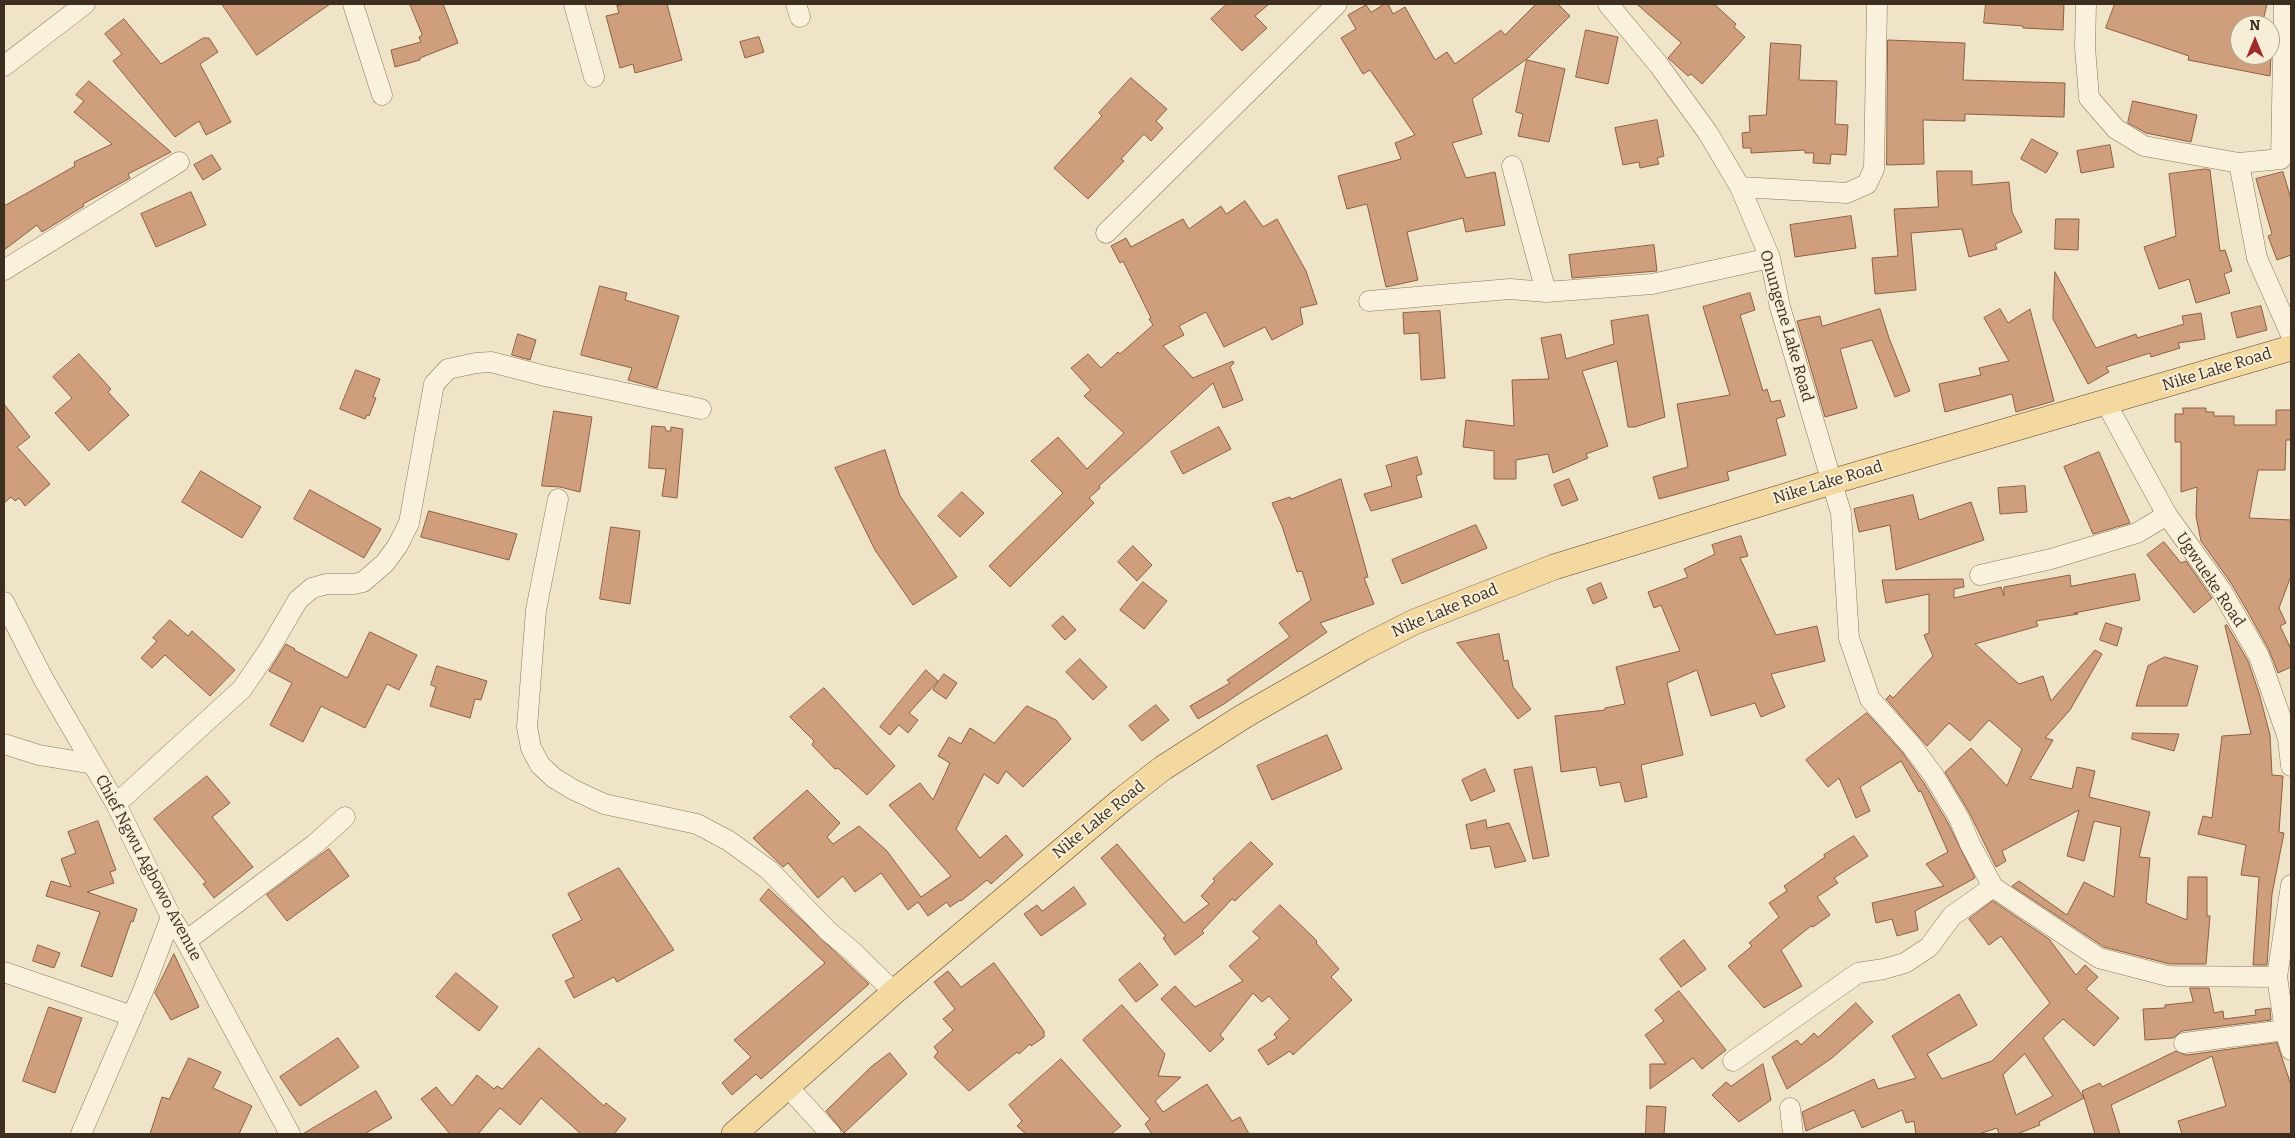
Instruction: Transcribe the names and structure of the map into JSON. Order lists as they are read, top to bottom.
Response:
{
  "streets": {
    "main road": ["Nike Lake Road"],
    "street": ["Onungene Lake Road", "Ugwueke Road", "Chief Ngwu Agbowo Avenue"]
  },
  "crossings": [
    ["Onungene Lake Road", "Nike Lake Road"],
    ["Nike Lake Road", "Ugwueke Road"]
  ],
  "north": "top"
}
